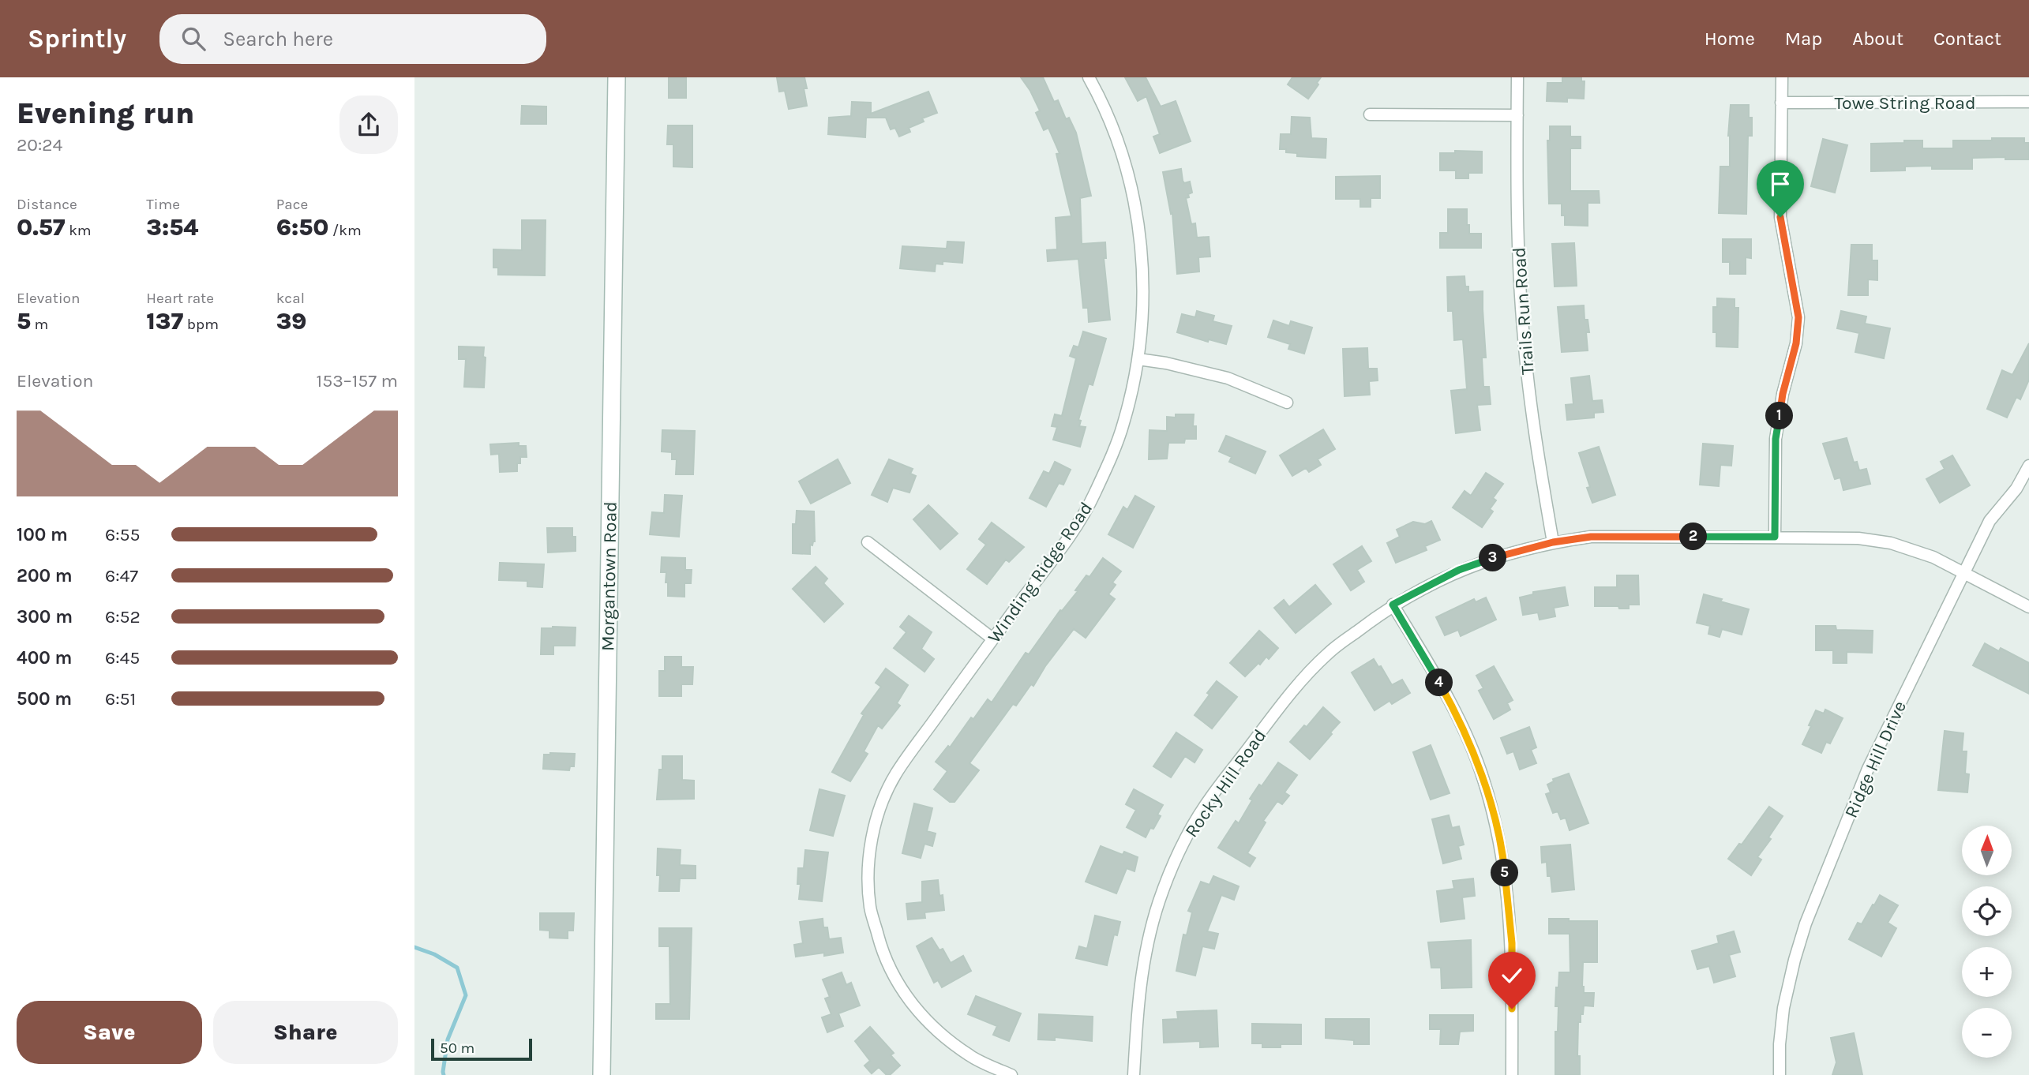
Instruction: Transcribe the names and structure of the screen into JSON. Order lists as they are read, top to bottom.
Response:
{
  "streets": {
    "main road": ["Morgantown Road"],
    "street": [
      "Towe String Road",
      "Trails Run Road",
      "Winding Ridge Road",
      "Ridge Hill Drive",
      "Rocky Hill Road"
    ]
  },
  "crossings": [
    ["Trails Run Road", "Rocky Hill Road"],
    ["Ridge Hill Drive", "Rocky Hill Road"]
  ],
  "scale_bar": "50 m",
  "north": "top",
  "page": {
    "header": "Sprintly",
    "search": "Search here",
    "nav": [
      "Home",
      "Map",
      "About",
      "Contact"
    ],
    "heading": ["Evening run", "20:24"],
    "stats": [
      ["Distance", "0.57 km"],
      ["Time", "3:54"],
      ["Pace", "6:50 /km"],
      ["Elevation", "5 m"],
      ["Heart rate", "137 bpm"],
      ["kcal", "39"]
    ],
    "chart": ["Elevation", "153–157 m"],
    "pins": [
      "1",
      "2",
      "3",
      "4",
      "5"
    ],
    "list": [
      {
        "name": "100 m",
        "note": "6:55"
      },
      {
        "name": "200 m",
        "note": "6:47"
      },
      {
        "name": "300 m",
        "note": "6:52"
      },
      {
        "name": "400 m",
        "note": "6:45"
      },
      {
        "name": "500 m",
        "note": "6:51"
      }
    ],
    "map_buttons": ["+", "−"],
    "buttons": ["Save", "Share"],
    "scale": "50 m"
  }
}
